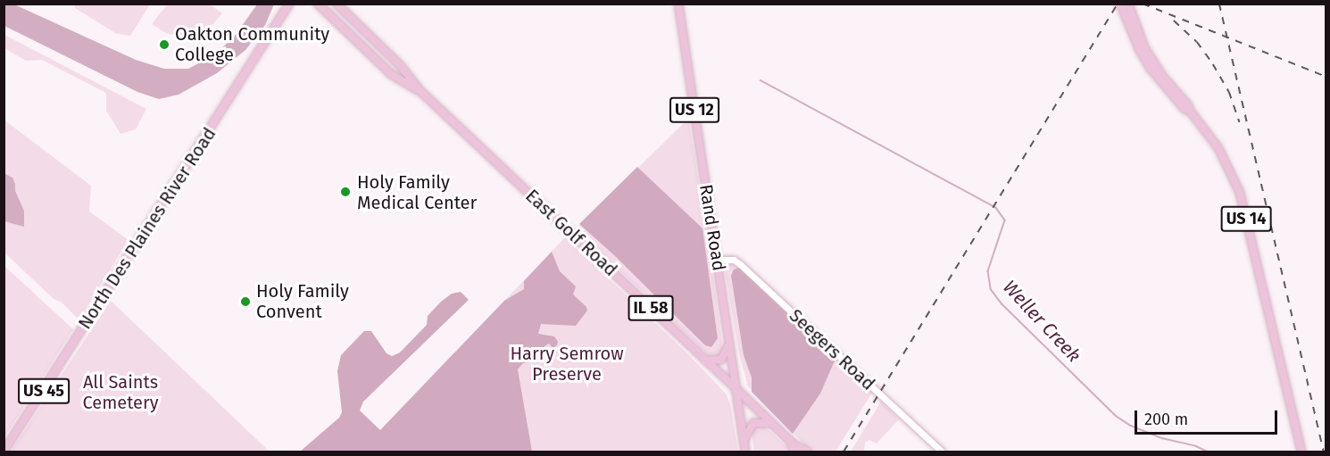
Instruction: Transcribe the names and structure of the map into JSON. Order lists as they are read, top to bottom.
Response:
{
  "streets": {
    "main road": [
      "US 12",
      "US 14",
      "Rand Road",
      "North Des Plaines River Road",
      "East Golf Road",
      "IL 58",
      "US 45"
    ],
    "street": ["Seegers Road"]
  },
  "crossings": [
    ["Rand Road", "East Golf Road"],
    ["Rand Road", "Seegers Road"]
  ],
  "water": ["Weller Creek"],
  "parks": ["Harry Semrow Preserve", "All Saints Cemetery"],
  "places": ["Oakton Community College", "Holy Family Medical Center", "Holy Family Convent"],
  "scale_bar": "200 m"
}
